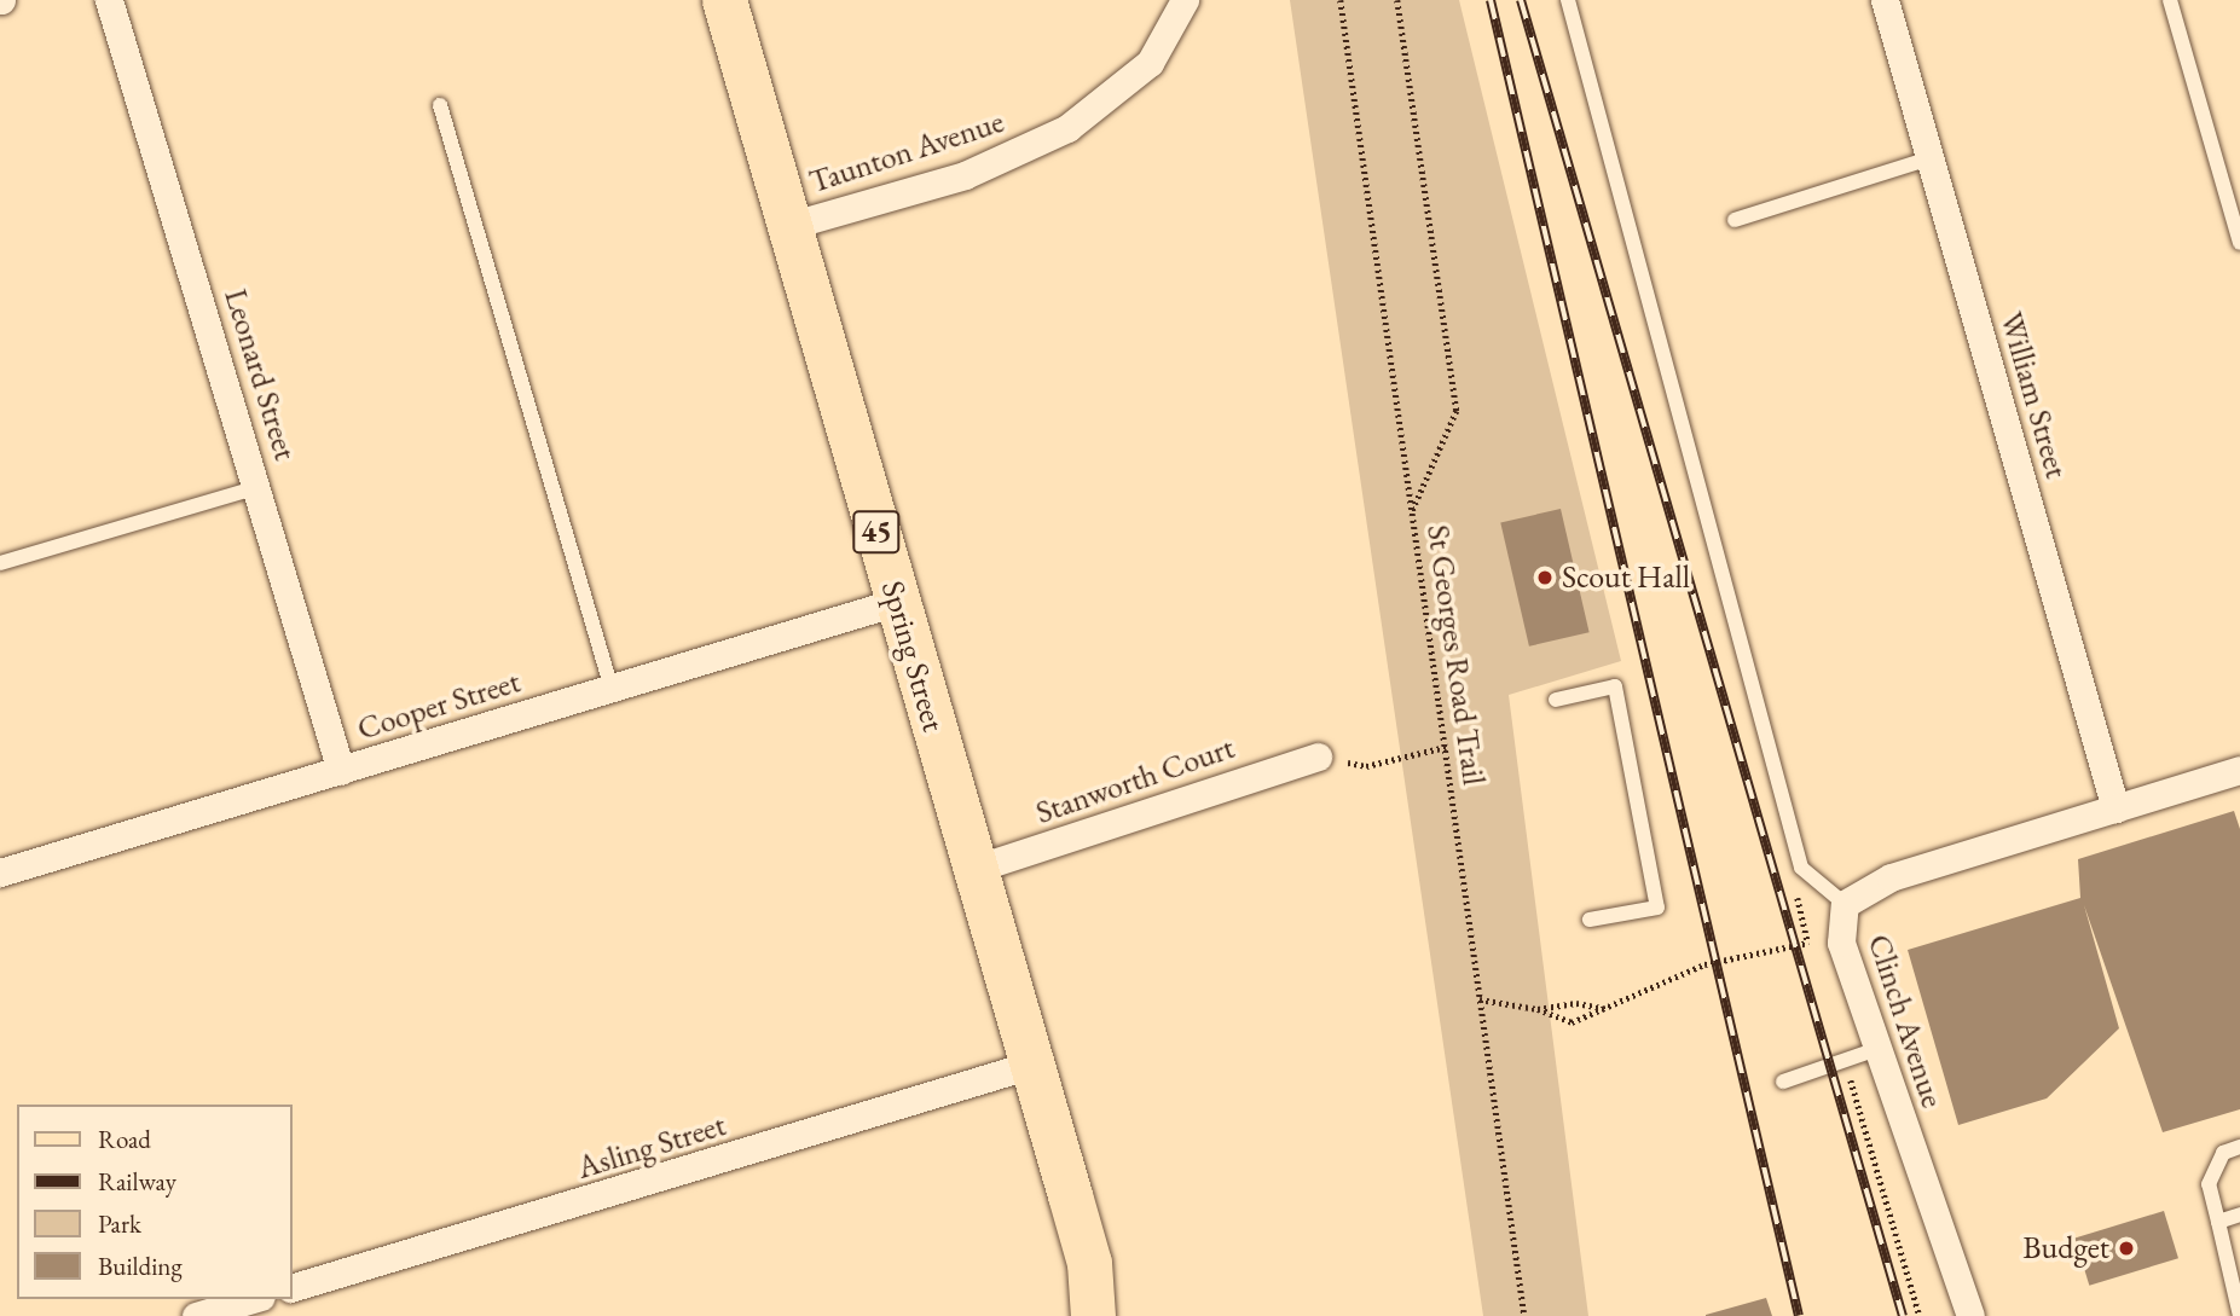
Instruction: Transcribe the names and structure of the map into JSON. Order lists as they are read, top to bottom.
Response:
{
  "streets": {
    "main road": ["45", "Spring Street"],
    "street": [
      "Taunton Avenue",
      "Leonard Street",
      "William Street",
      "Cooper Street",
      "Stanworth Court",
      "Clinch Avenue",
      "Asling Street"
    ],
    "path": ["St Georges Road Trail"]
  },
  "crossings": [
    ["Taunton Avenue", "Spring Street"],
    ["Leonard Street", "Cooper Street"],
    ["William Street", "Clinch Avenue"],
    ["Spring Street", "Cooper Street"],
    ["Spring Street", "Stanworth Court"],
    ["Spring Street", "Asling Street"]
  ],
  "places": ["Scout Hall", "Budget"],
  "legend": [
    "Road",
    "Railway",
    "Park",
    "Building"
  ]
}
